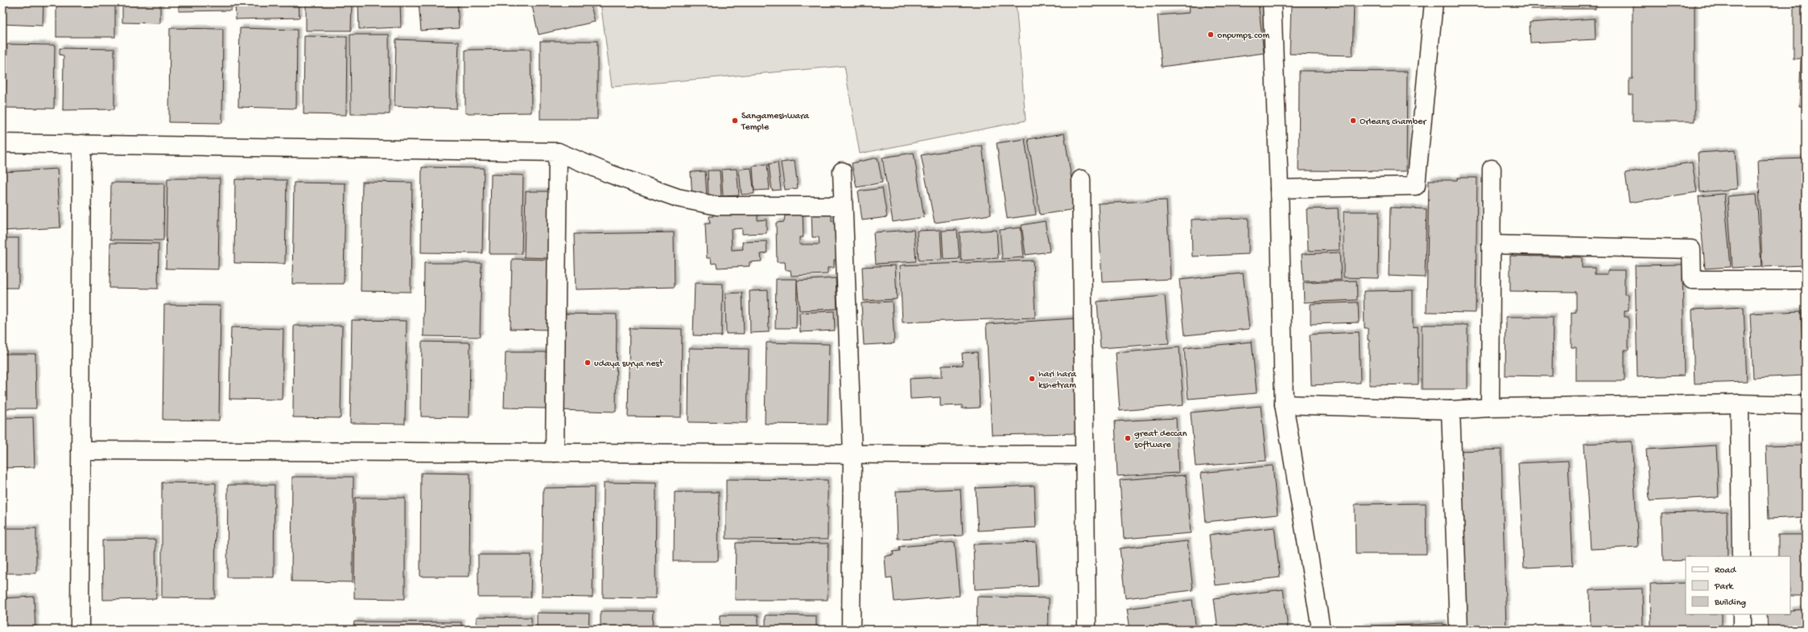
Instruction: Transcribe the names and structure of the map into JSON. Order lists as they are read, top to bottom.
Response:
{
  "places": [
    "onpumps.com",
    "Sangameshwara Temple",
    "Orleans chamber",
    "udaya surya nest",
    "hari hara kshetram",
    "great deccan software"
  ],
  "legend": ["Road", "Park", "Building"]
}
